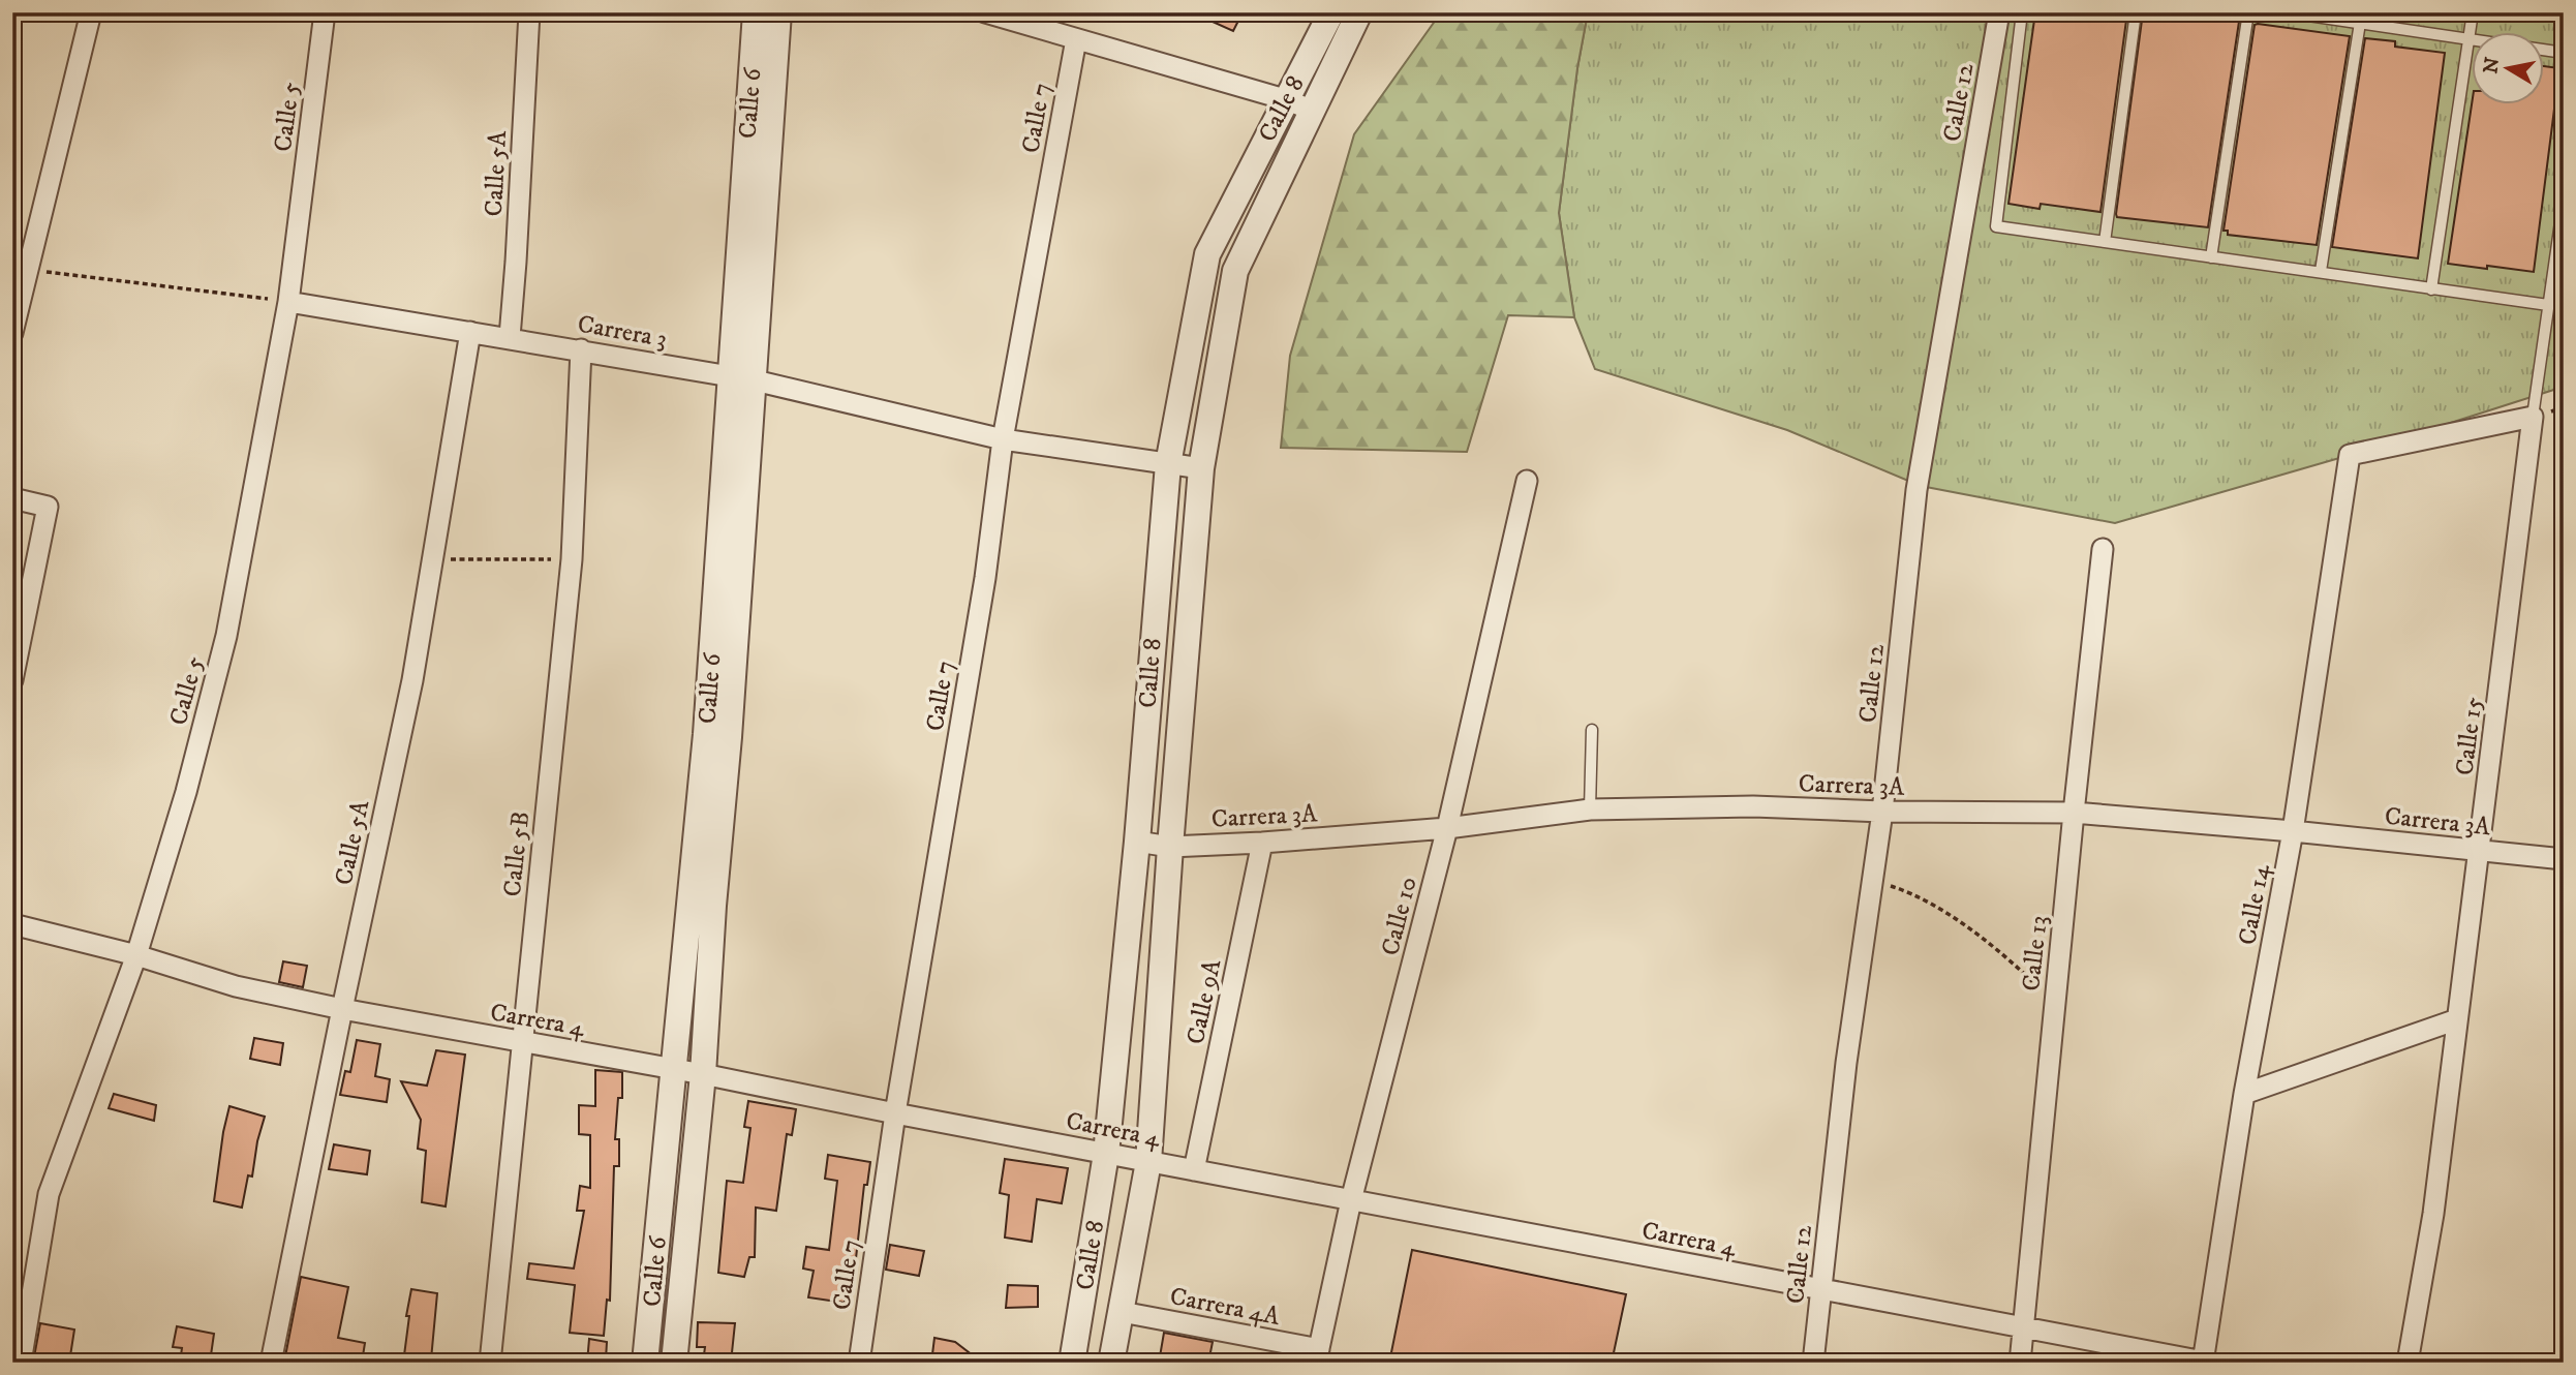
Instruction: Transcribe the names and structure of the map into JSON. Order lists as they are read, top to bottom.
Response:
{
  "streets": {
    "street": [
      "Calle 12",
      "Calle 6",
      "Calle 8",
      "Calle 5",
      "Calle 7",
      "Calle 5A",
      "Carrera 3",
      "Calle 15",
      "Carrera 3A",
      "Calle 5B",
      "Calle 14",
      "Calle 10",
      "Calle 13",
      "Calle 9A",
      "Carrera 4",
      "Carrera 4A"
    ]
  },
  "crossings": [
    ["Calle 12", "Carrera 3A"],
    ["Calle 12", "Carrera 4"],
    ["Calle 6", "Carrera 3"],
    ["Calle 6", "Carrera 4"],
    ["Calle 8", "Carrera 3"],
    ["Calle 8", "Carrera 3A"],
    ["Calle 8", "Carrera 4"],
    ["Calle 8", "Carrera 4A"],
    ["Calle 5", "Carrera 3"],
    ["Calle 5", "Carrera 4"],
    ["Calle 7", "Carrera 3"],
    ["Calle 7", "Carrera 4"],
    ["Calle 5A", "Carrera 3"],
    ["Calle 5A", "Carrera 4"],
    ["Carrera 3", "Calle 5B"],
    ["Calle 15", "Carrera 3A"],
    ["Calle 15", "Calle 14"],
    ["Carrera 3A", "Calle 14"],
    ["Carrera 3A", "Calle 10"],
    ["Carrera 3A", "Calle 13"],
    ["Carrera 3A", "Calle 9A"],
    ["Calle 5B", "Carrera 4"],
    ["Calle 14", "Carrera 4"],
    ["Calle 10", "Carrera 4"],
    ["Calle 10", "Carrera 4A"],
    ["Calle 13", "Carrera 4"],
    ["Calle 9A", "Carrera 4"]
  ],
  "north": "left"
}
